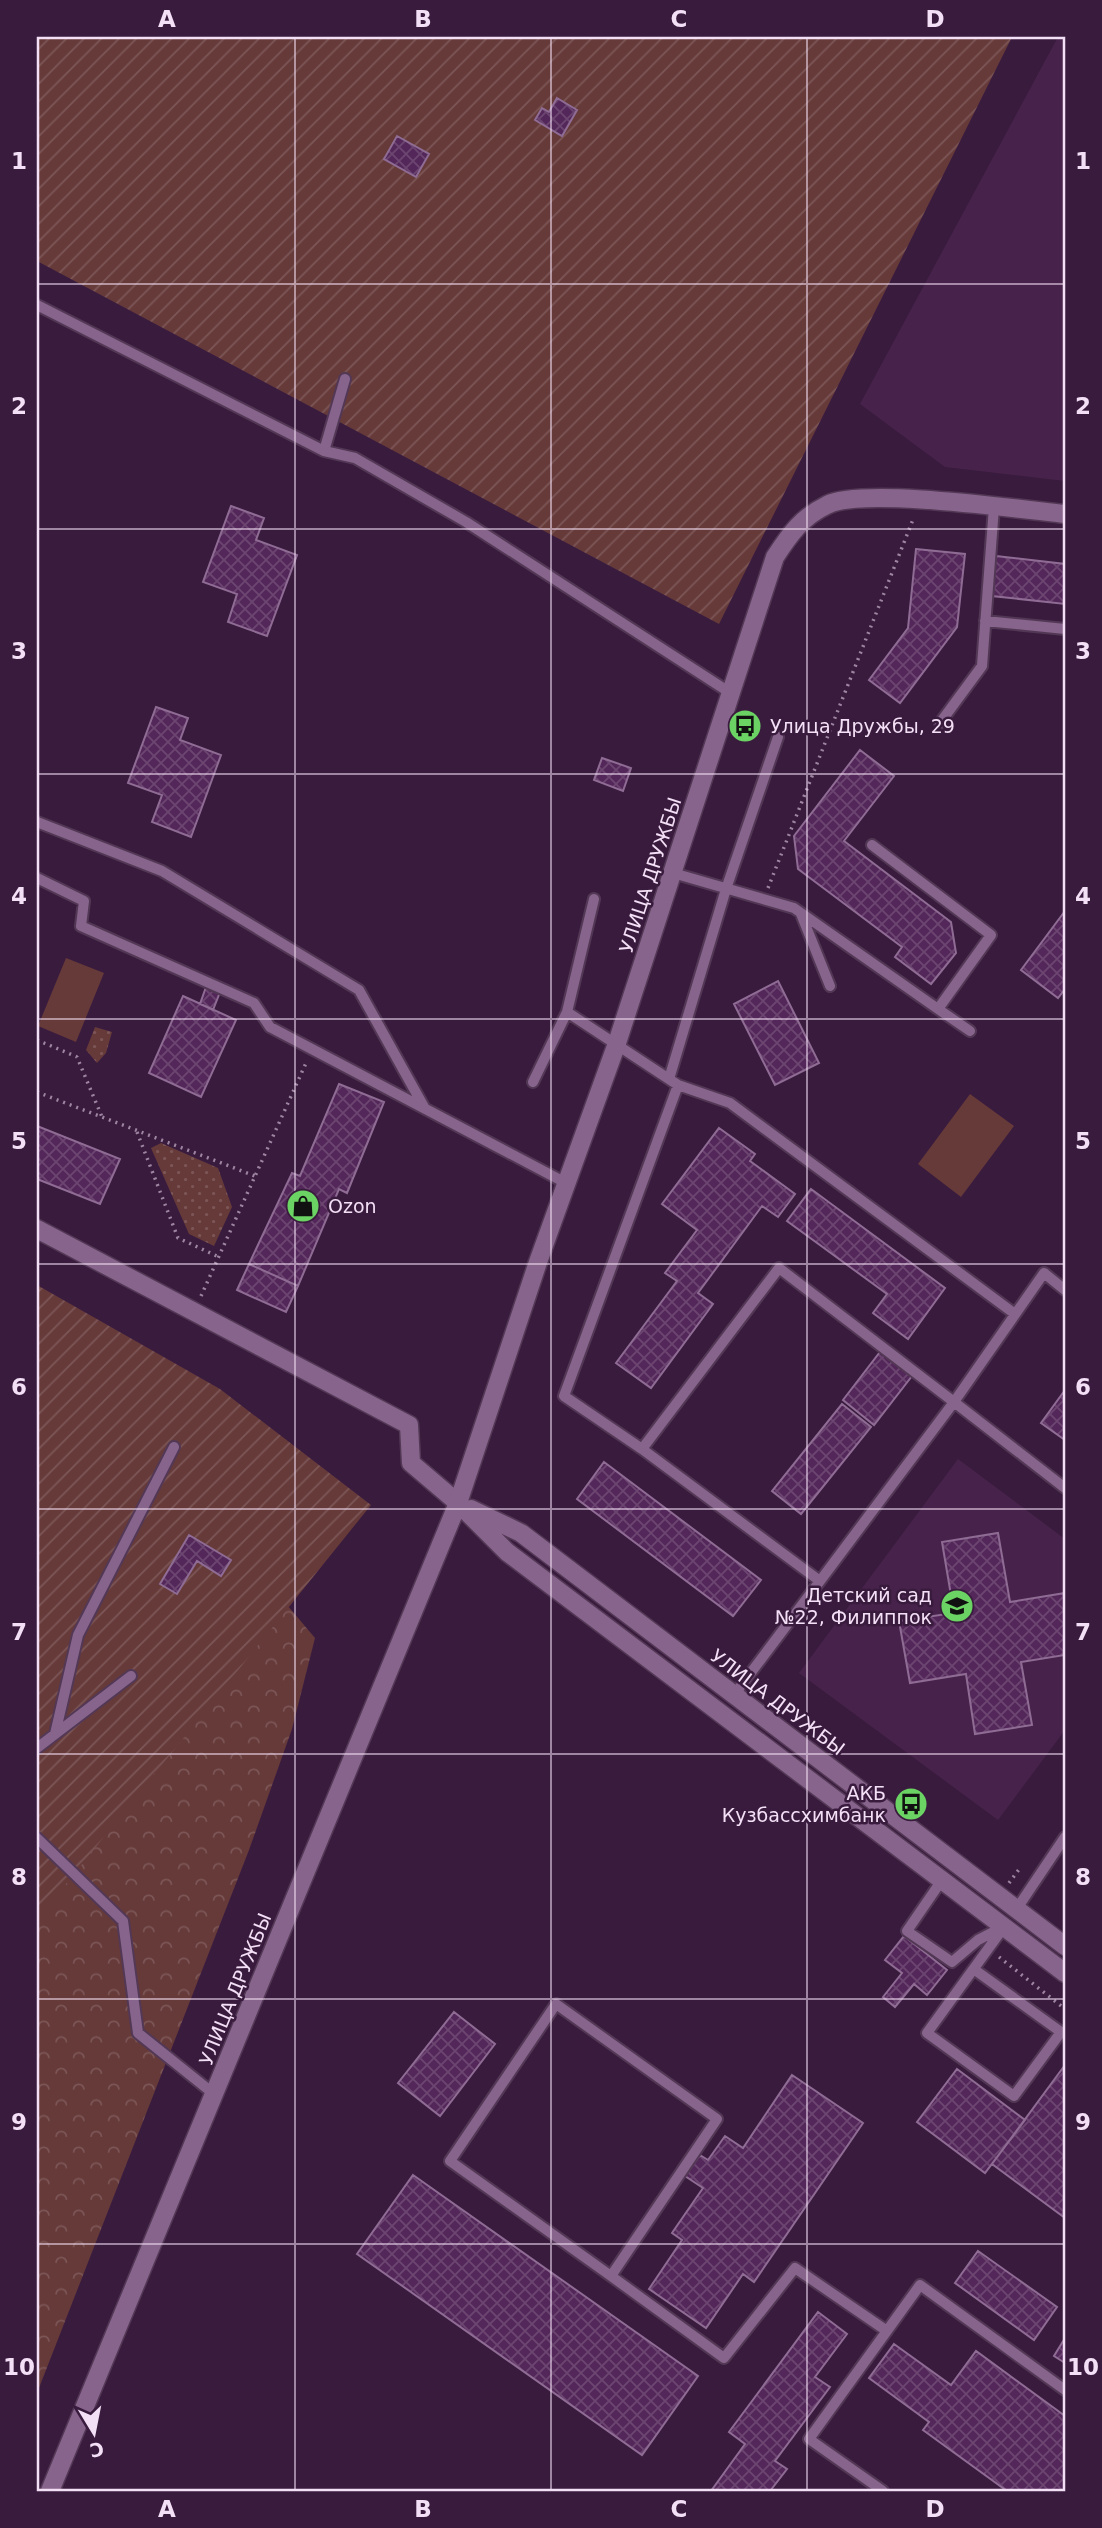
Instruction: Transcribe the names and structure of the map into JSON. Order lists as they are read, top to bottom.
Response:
{
  "streets": {
    "street": ["УЛИЦА ДРУЖБЫ"]
  },
  "places": {
    "bus stop": ["Улица Дружбы, 29", "АКБ Кузбассхимбанк"],
    "shop": ["Ozon"],
    "school or university": ["Детский сад №22, Филиппок"]
  },
  "north": "bottom",
  "grid": {
    "columns": [
      "A",
      "B",
      "C",
      "D"
    ],
    "rows": [
      "1",
      "2",
      "3",
      "4",
      "5",
      "6",
      "7",
      "8",
      "9",
      "10"
    ]
  }
}
